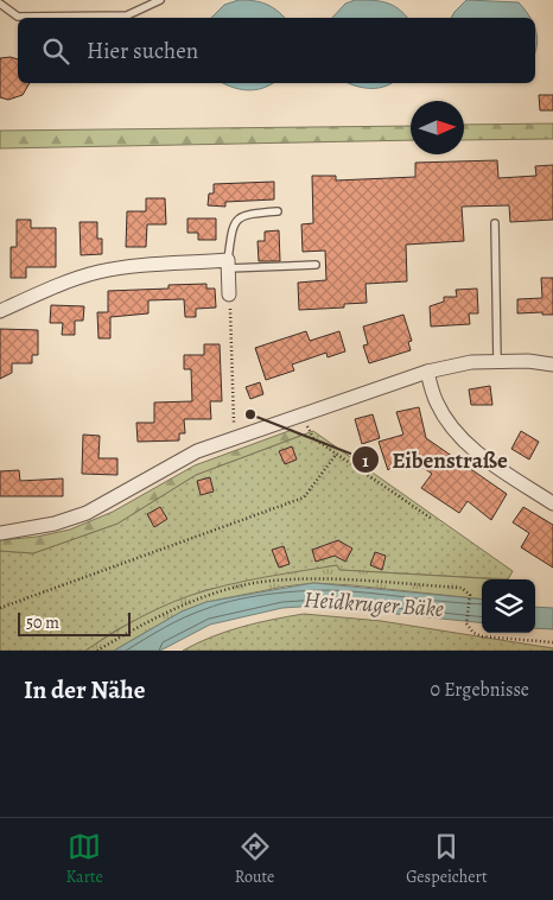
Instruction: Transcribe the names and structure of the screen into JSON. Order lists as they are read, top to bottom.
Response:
{
  "water": ["Heidkruger Bäke"],
  "places": ["Eibenstraße"],
  "scale_bar": "50 m",
  "north": "right",
  "page": {
    "search": "Hier suchen",
    "scale": "50 m",
    "heading": ["In der Nähe", "0 Ergebnisse"],
    "nav": ["Karte", "Route", "Gespeichert"]
  }
}
